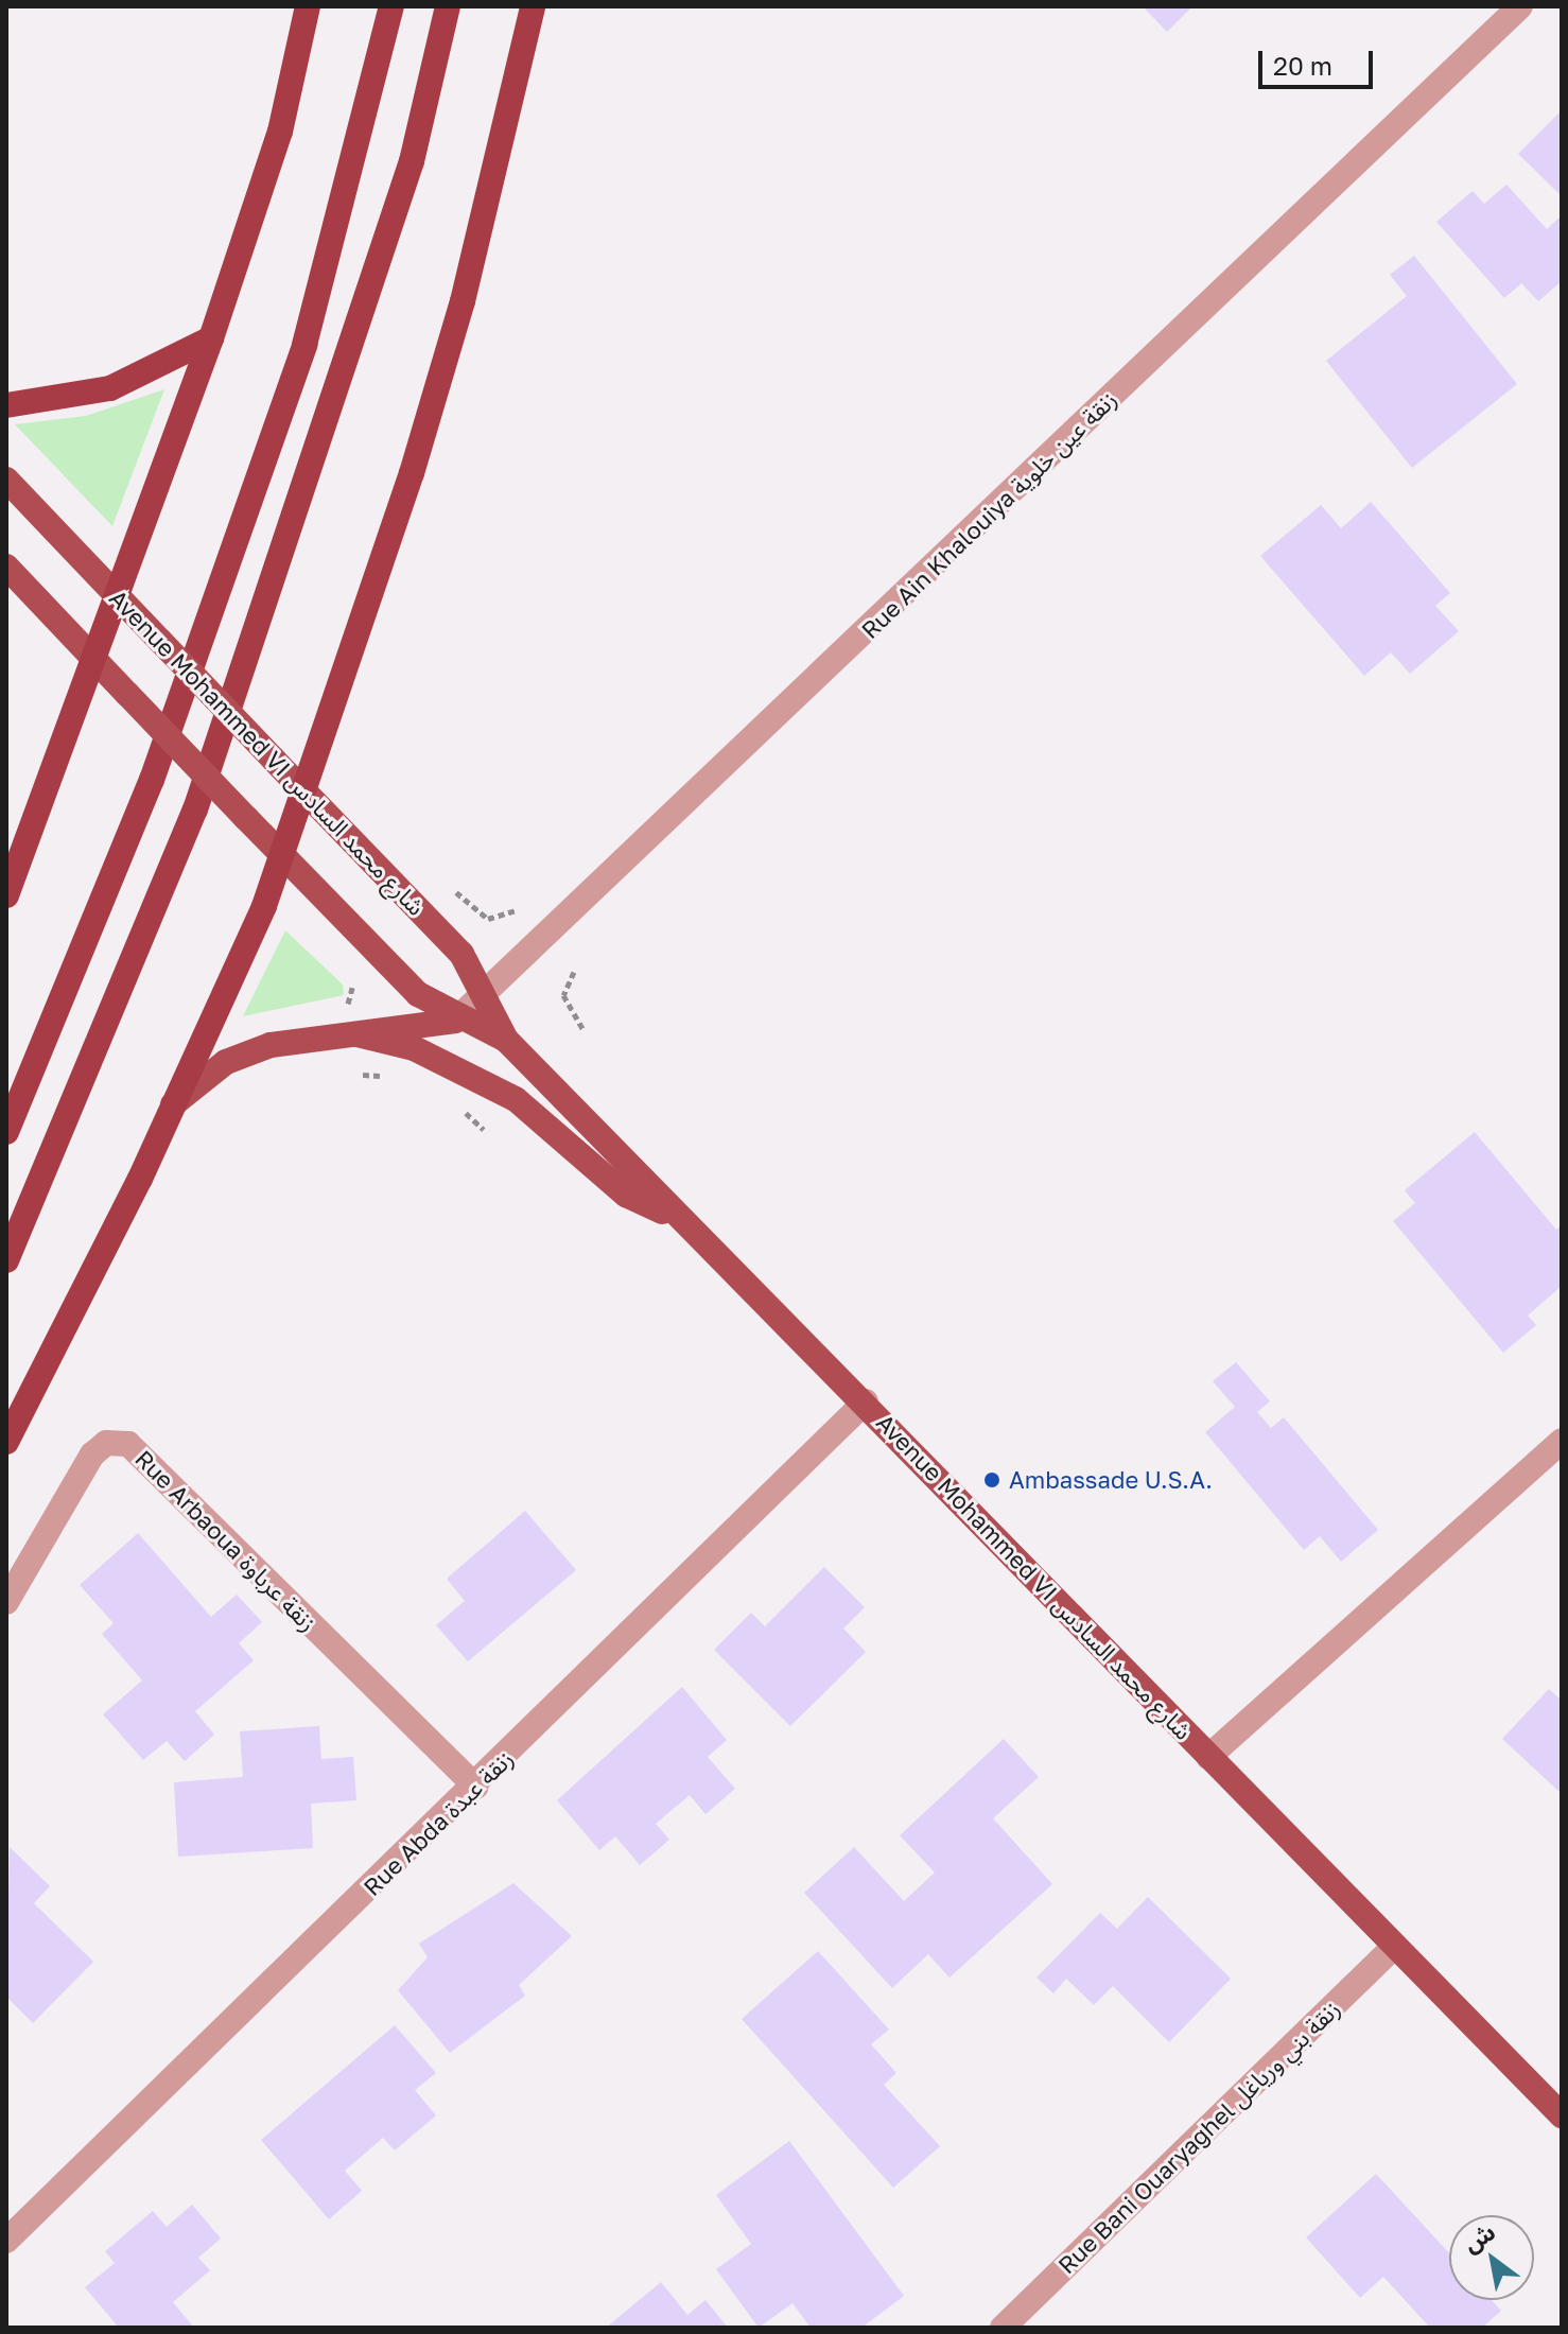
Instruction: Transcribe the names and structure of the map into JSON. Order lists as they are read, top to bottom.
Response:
{
  "streets": {
    "main road": ["Avenue Mohammed VI شارع محمد السادس"],
    "street": [
      "Rue Ain Khalouiya زنقة عين خلوية",
      "Rue Arbaoua زنقة عرباوة",
      "Rue Abda زنقة عبدة",
      "Rue Bani Ouaryaghel زنقة بني ورياغل"
    ]
  },
  "crossings": [
    ["Rue Ain Khalouiya زنقة عين خلوية", "Avenue Mohammed VI شارع محمد السادس"],
    ["Avenue Mohammed VI شارع محمد السادس", "Rue Abda زنقة عبدة"],
    ["Avenue Mohammed VI شارع محمد السادس", "Rue Bani Ouaryaghel زنقة بني ورياغل"],
    ["Rue Arbaoua زنقة عرباوة", "Rue Abda زنقة عبدة"]
  ],
  "places": ["Ambassade U.S.A."],
  "scale_bar": "20 m",
  "north": "top left"
}
